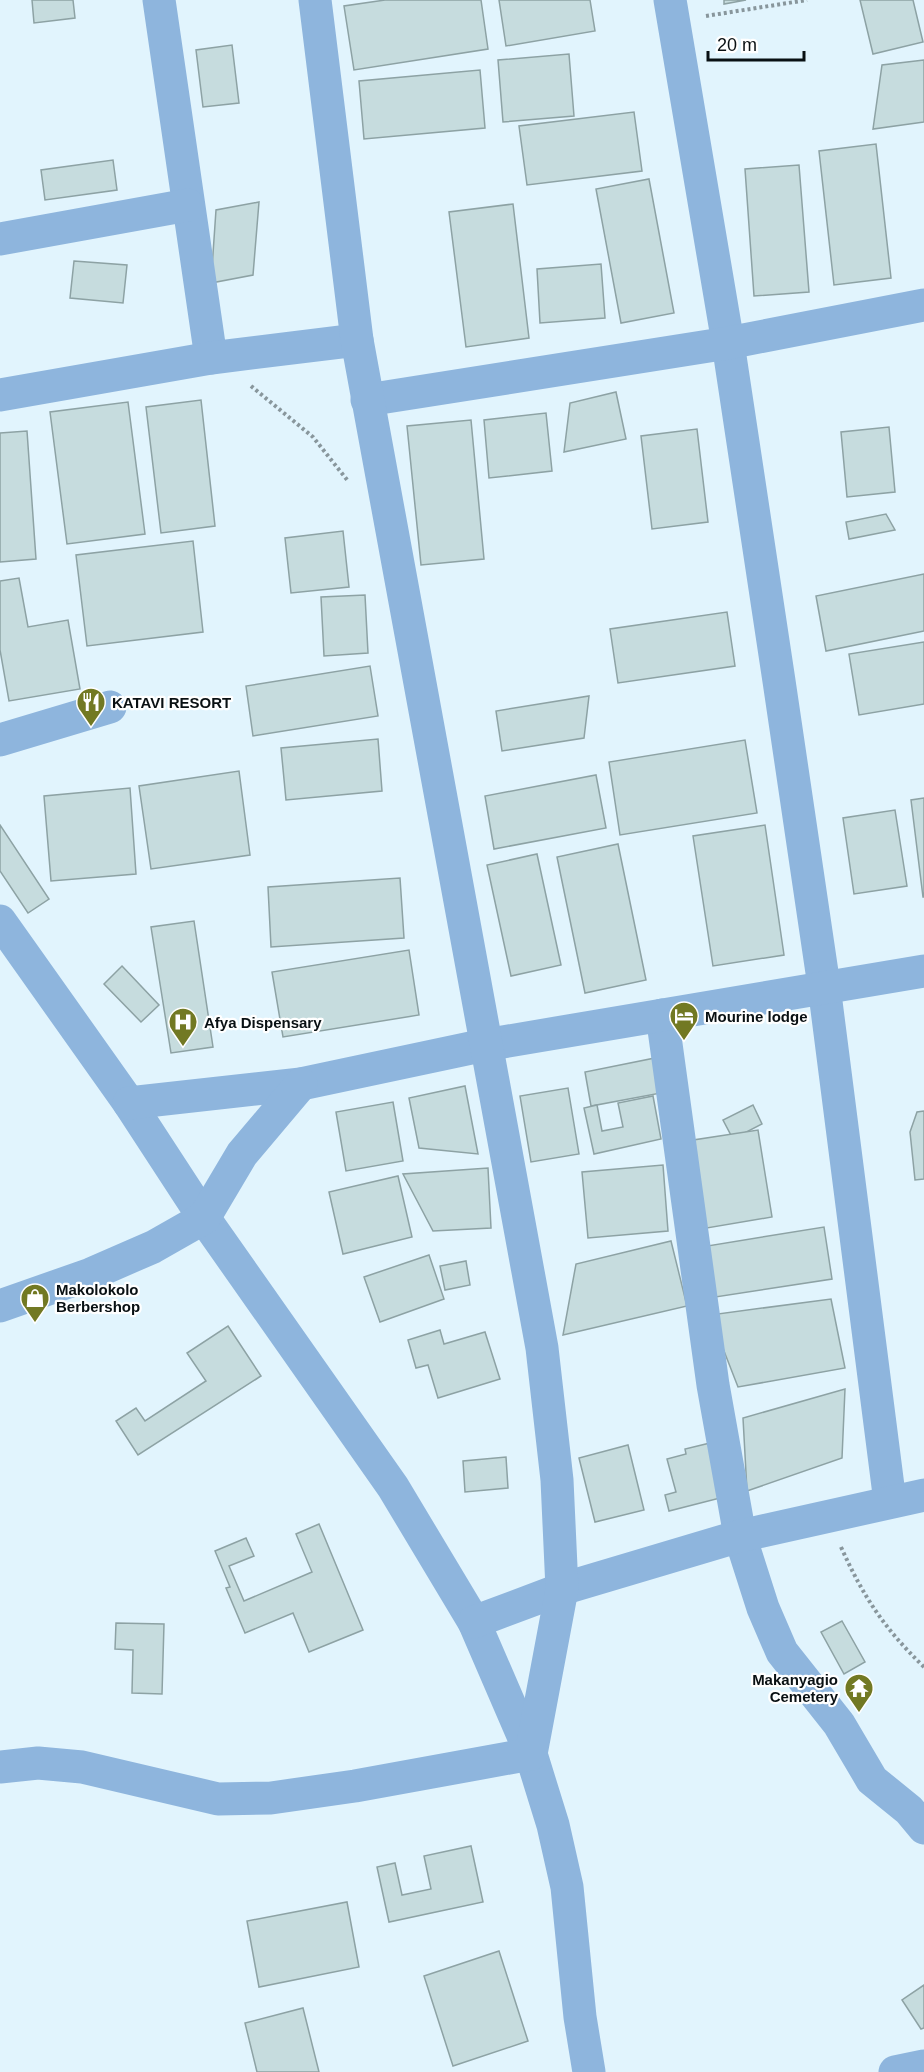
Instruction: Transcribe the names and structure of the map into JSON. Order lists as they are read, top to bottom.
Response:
{
  "places": {
    "restaurant": ["KATAVI RESORT"],
    "hotel": ["Mourine lodge"],
    "hospital": ["Afya Dispensary"],
    "shop": ["Makolokolo Berbershop"],
    "temple": ["Makanyagio Cemetery"]
  },
  "scale_bar": "20 m"
}
